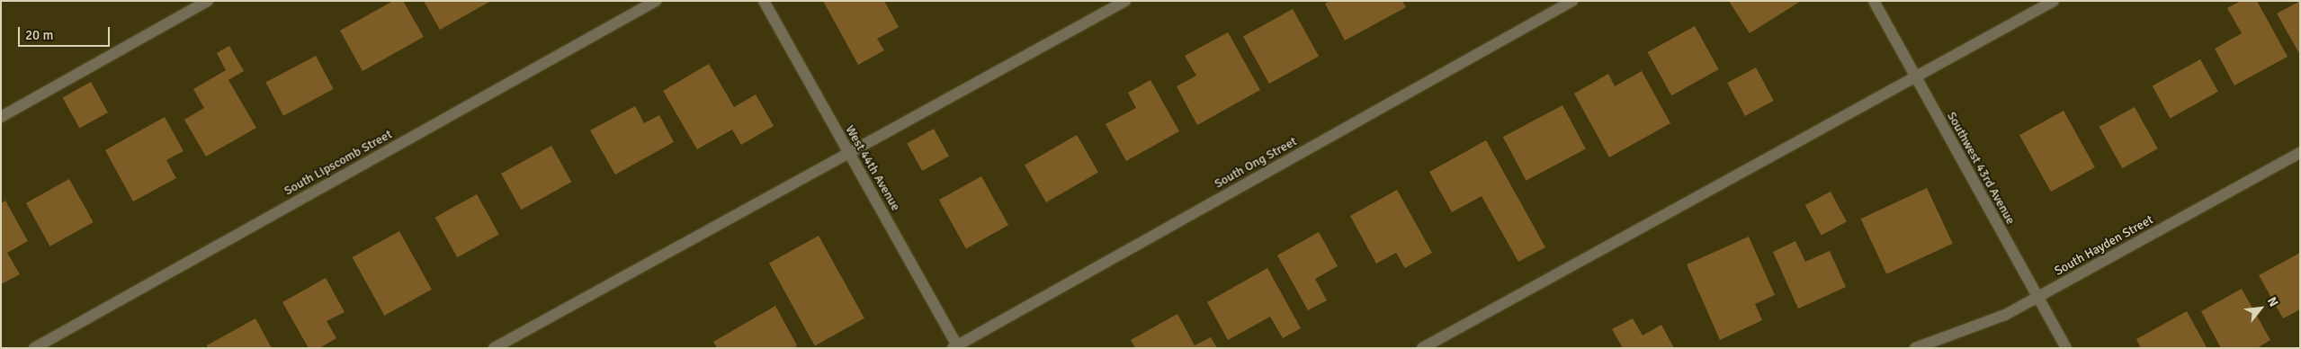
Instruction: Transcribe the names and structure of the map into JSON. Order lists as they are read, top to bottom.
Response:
{
  "streets": {
    "street": [
      "South Lipscomb Street",
      "South Ong Street",
      "West 44th Avenue",
      "Southwest 43rd Avenue",
      "South Hayden Street"
    ]
  },
  "crossings": [
    ["South Ong Street", "West 44th Avenue"],
    ["Southwest 43rd Avenue", "South Hayden Street"]
  ],
  "scale_bar": "20 m",
  "north": "top right"
}
